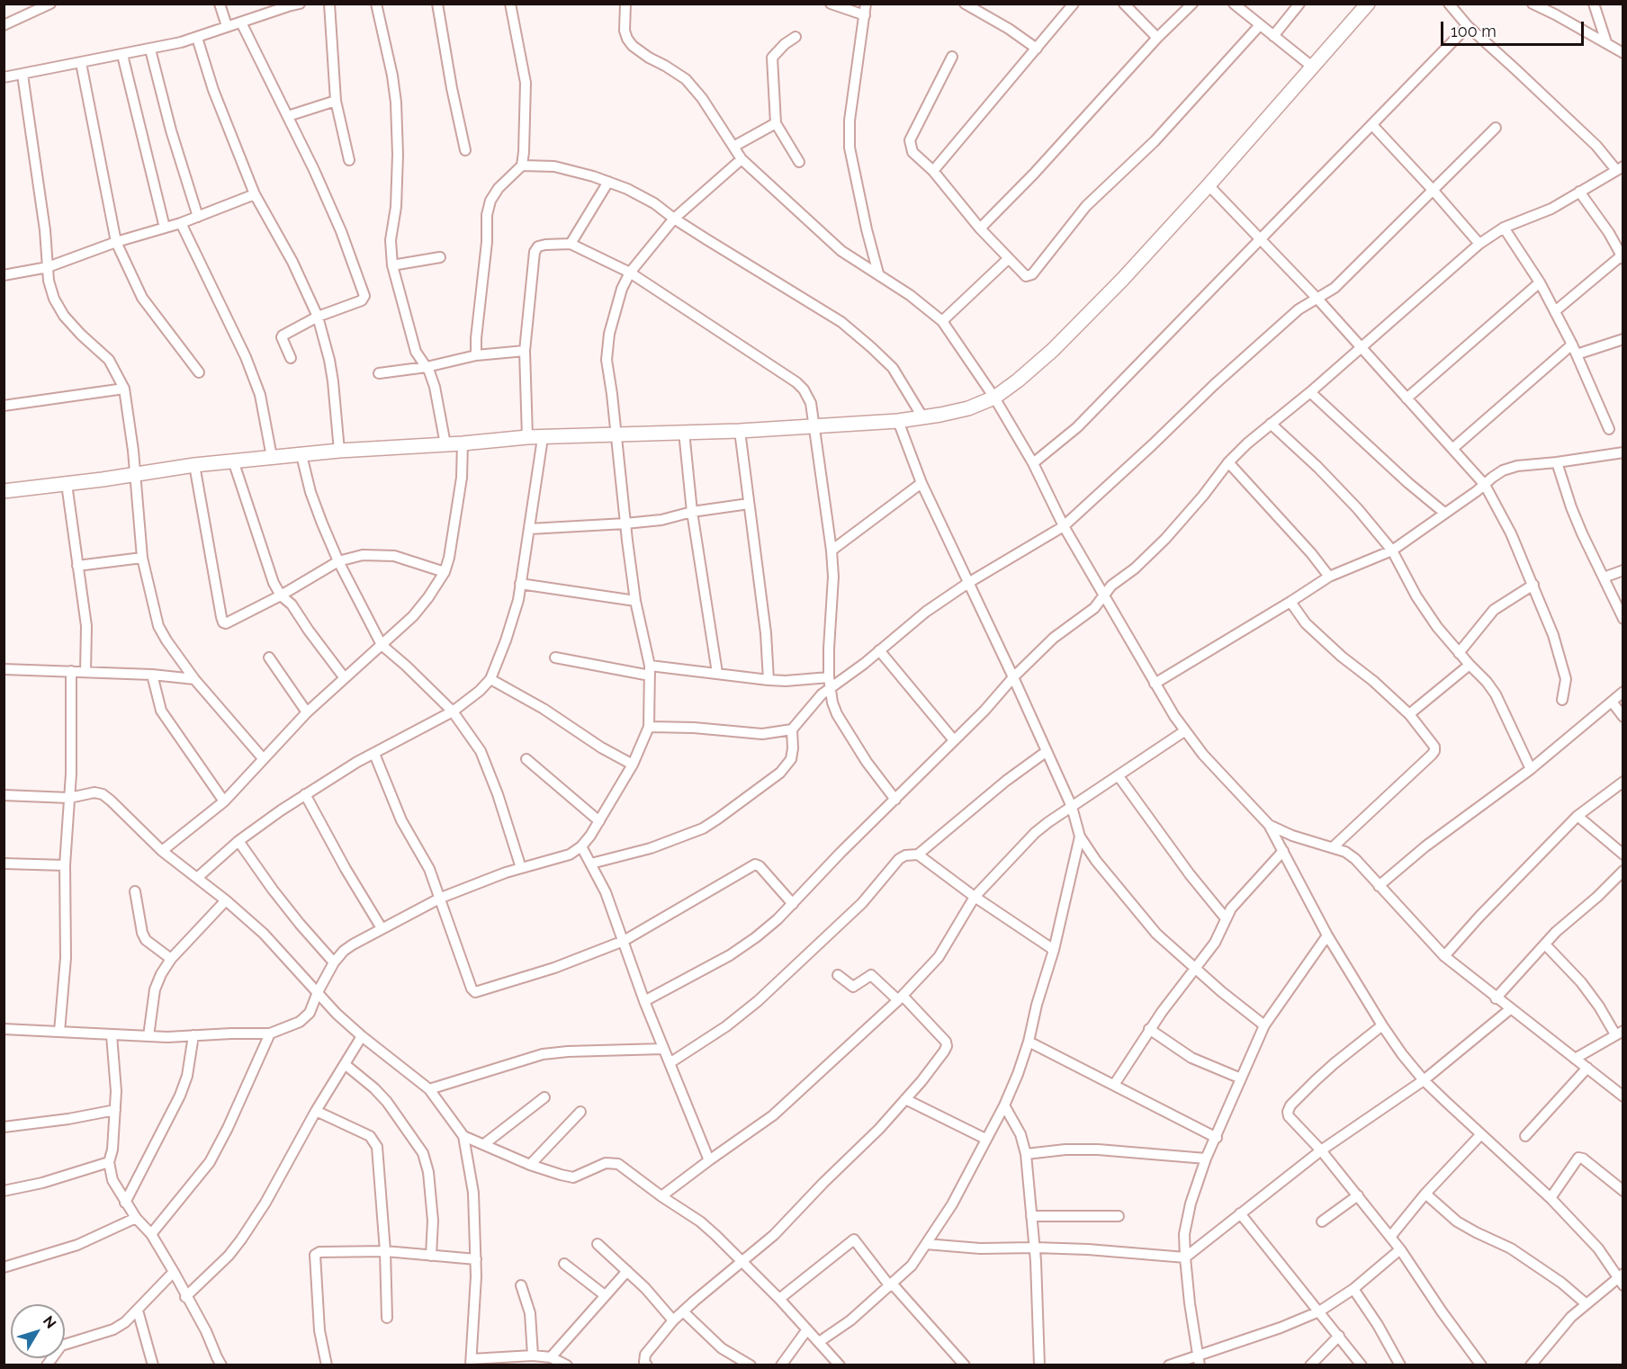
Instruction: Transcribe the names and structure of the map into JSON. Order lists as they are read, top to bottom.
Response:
{
  "scale_bar": "100 m",
  "north": "top right"
}
